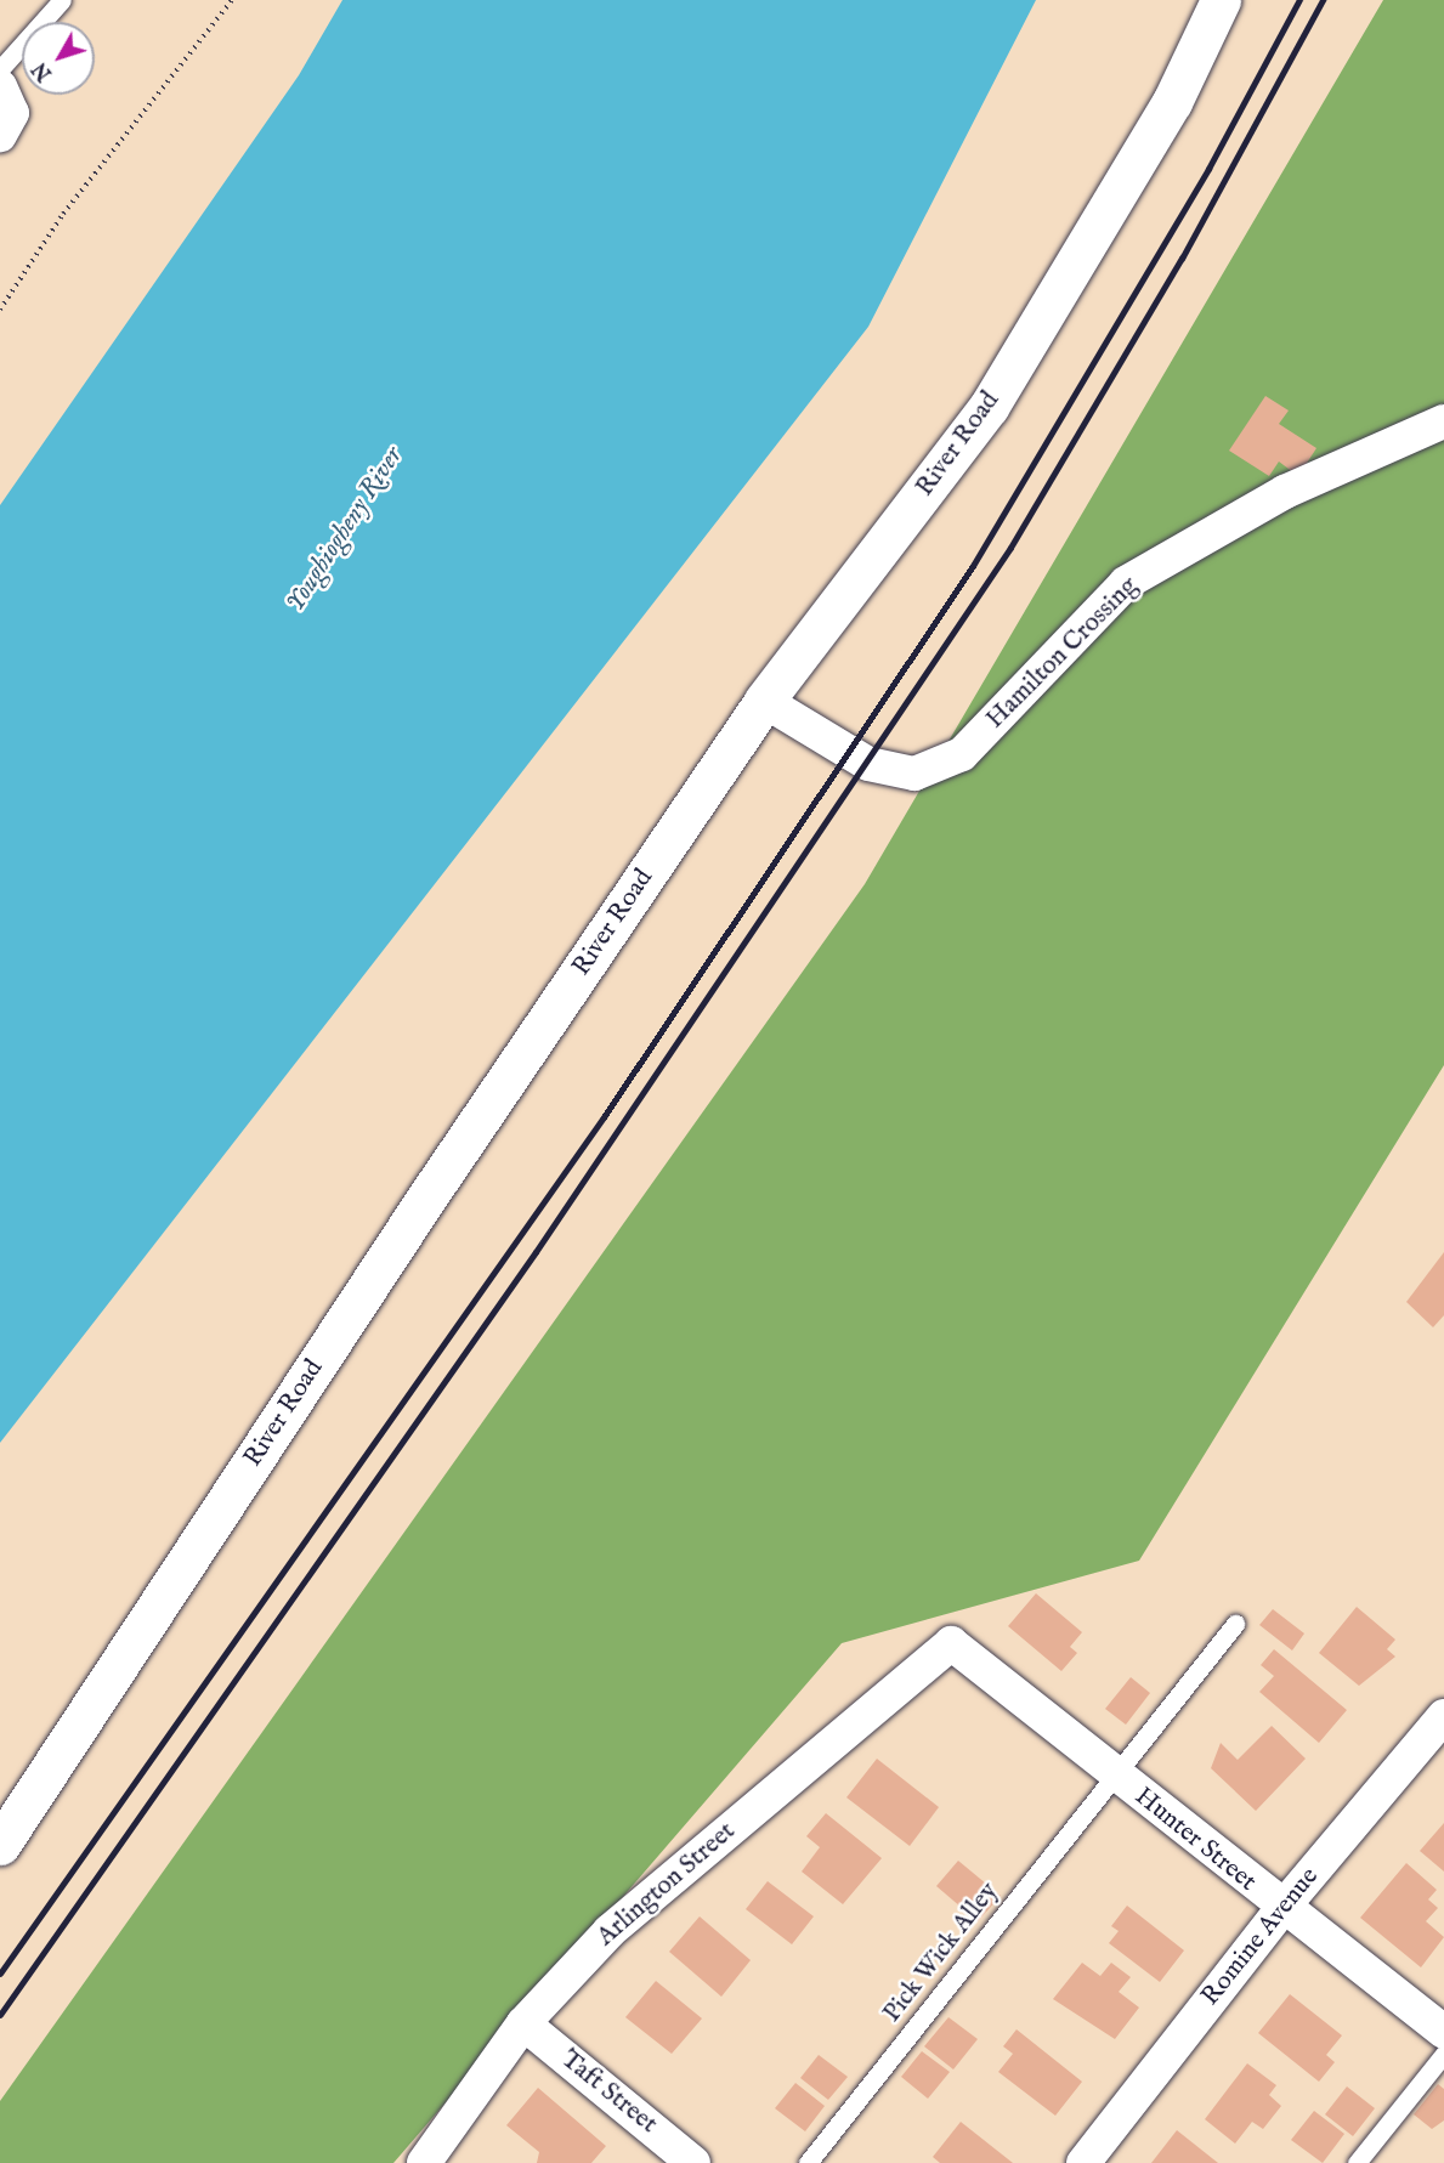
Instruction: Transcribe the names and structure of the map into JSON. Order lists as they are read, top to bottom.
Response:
{
  "streets": {
    "street": [
      "River Road",
      "Hamilton Crossing",
      "Hunter Street",
      "Arlington Street",
      "Romine Avenue",
      "Taft Street"
    ],
    "lane": ["Pick Wick Alley"]
  },
  "crossings": [
    ["River Road", "Hamilton Crossing"],
    ["Hunter Street", "Arlington Street"],
    ["Hunter Street", "Romine Avenue"],
    ["Hunter Street", "Pick Wick Alley"],
    ["Arlington Street", "Taft Street"]
  ],
  "water": ["Youghiogheny River"],
  "north": "bottom left"
}
